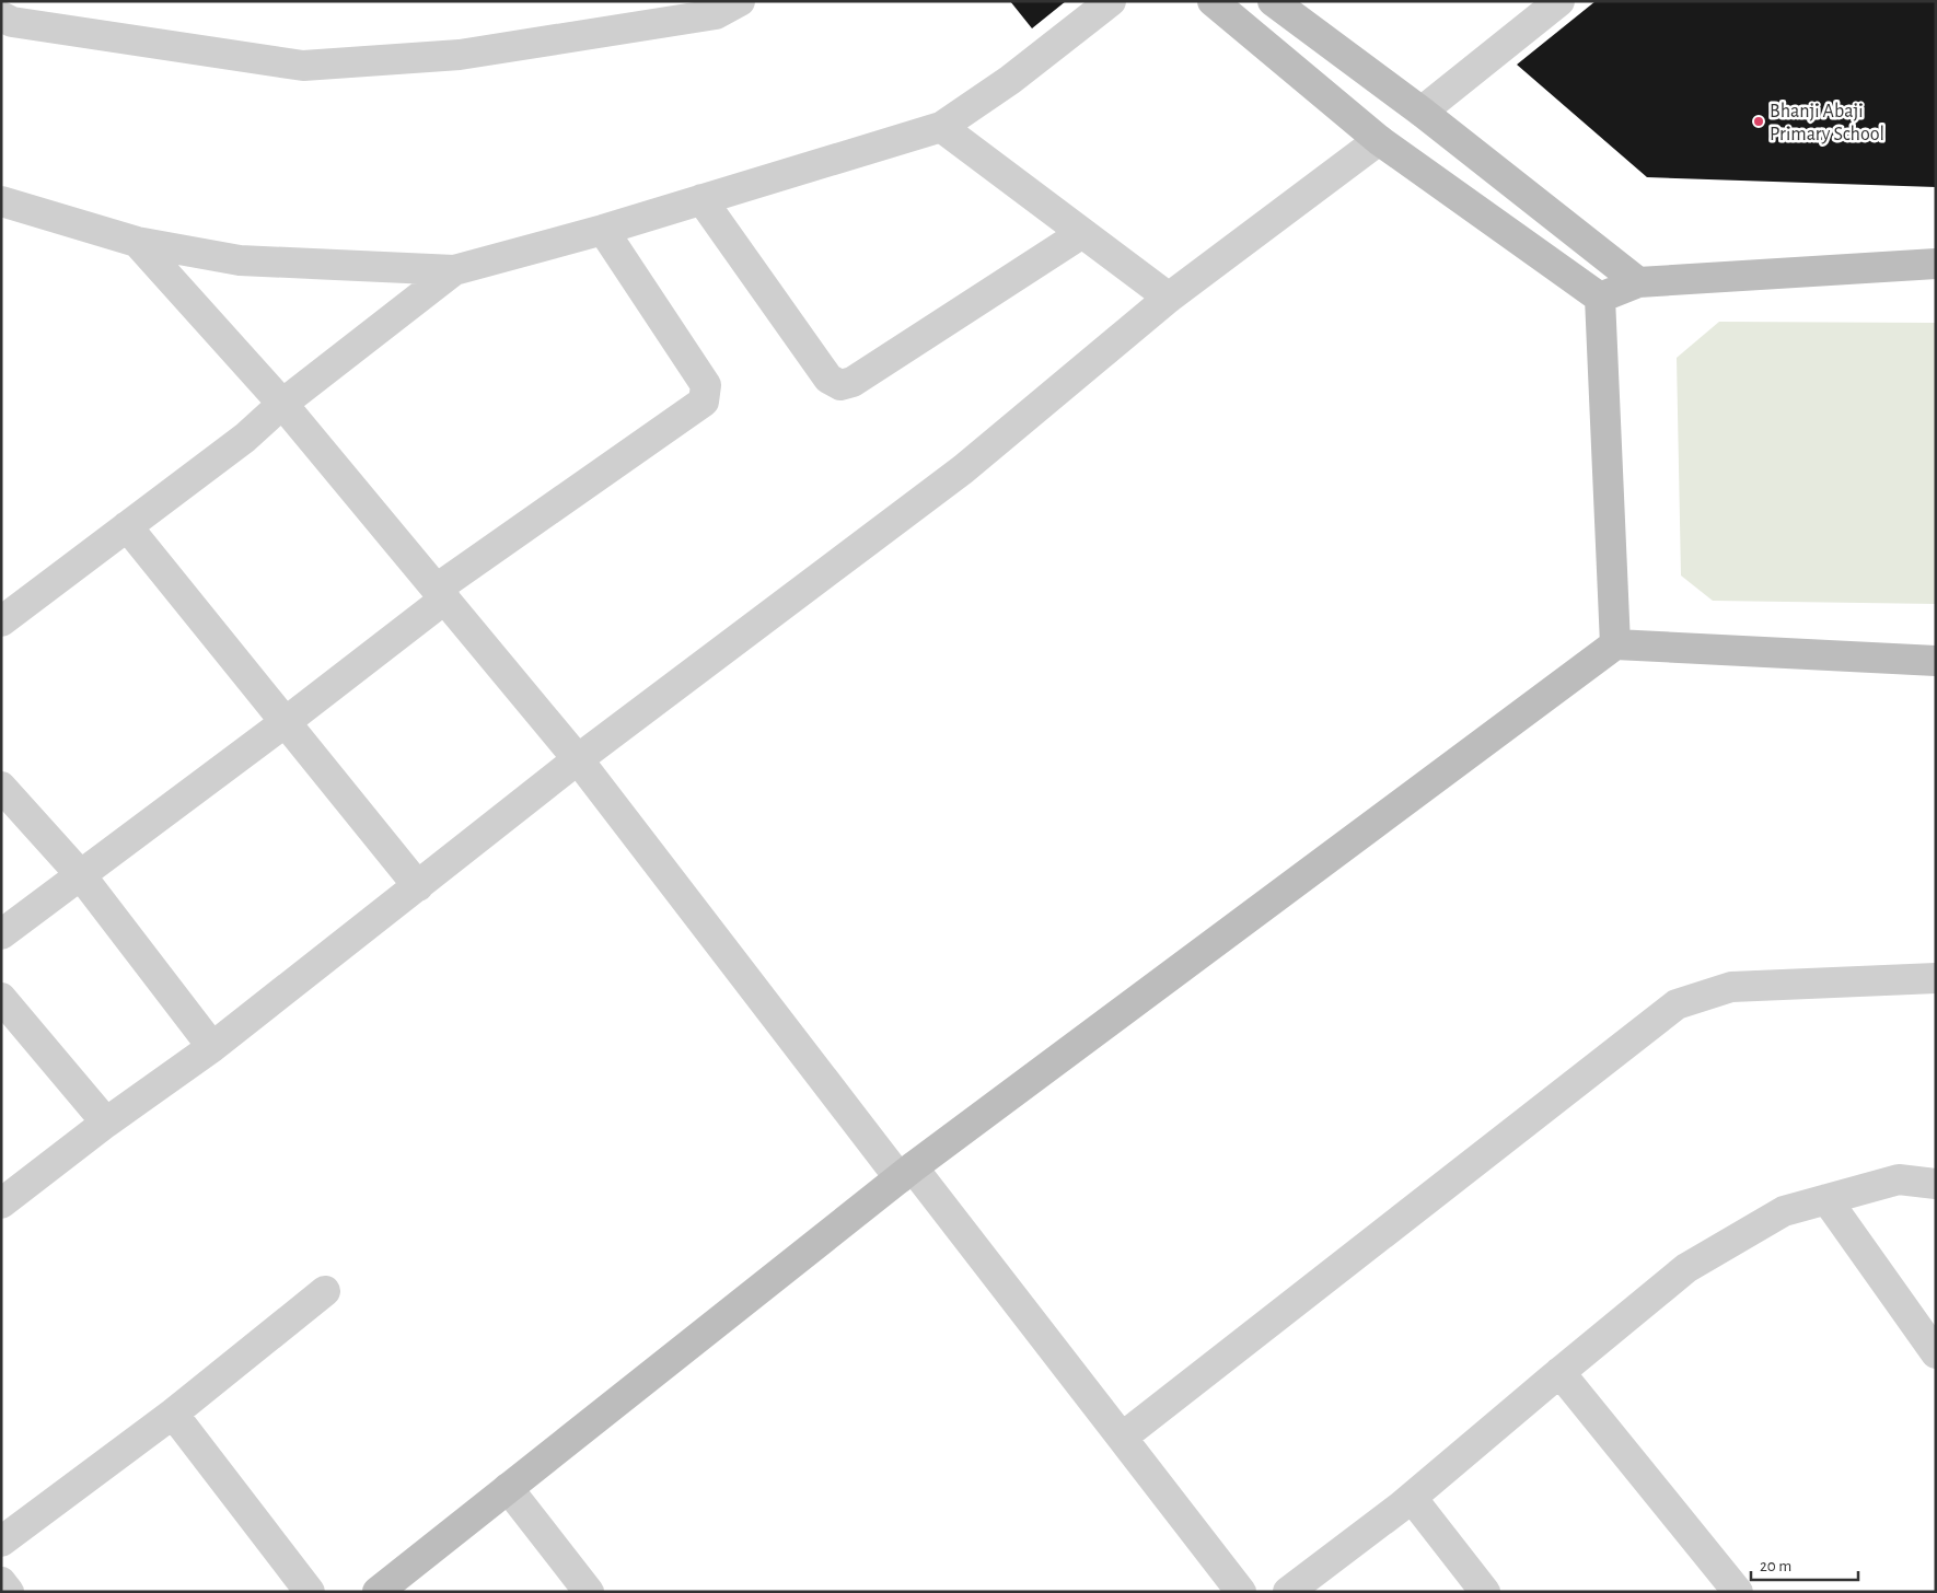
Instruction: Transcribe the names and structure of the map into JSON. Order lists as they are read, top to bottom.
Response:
{
  "places": ["Bhanji Abaji Primary School"],
  "scale_bar": "20 m"
}
